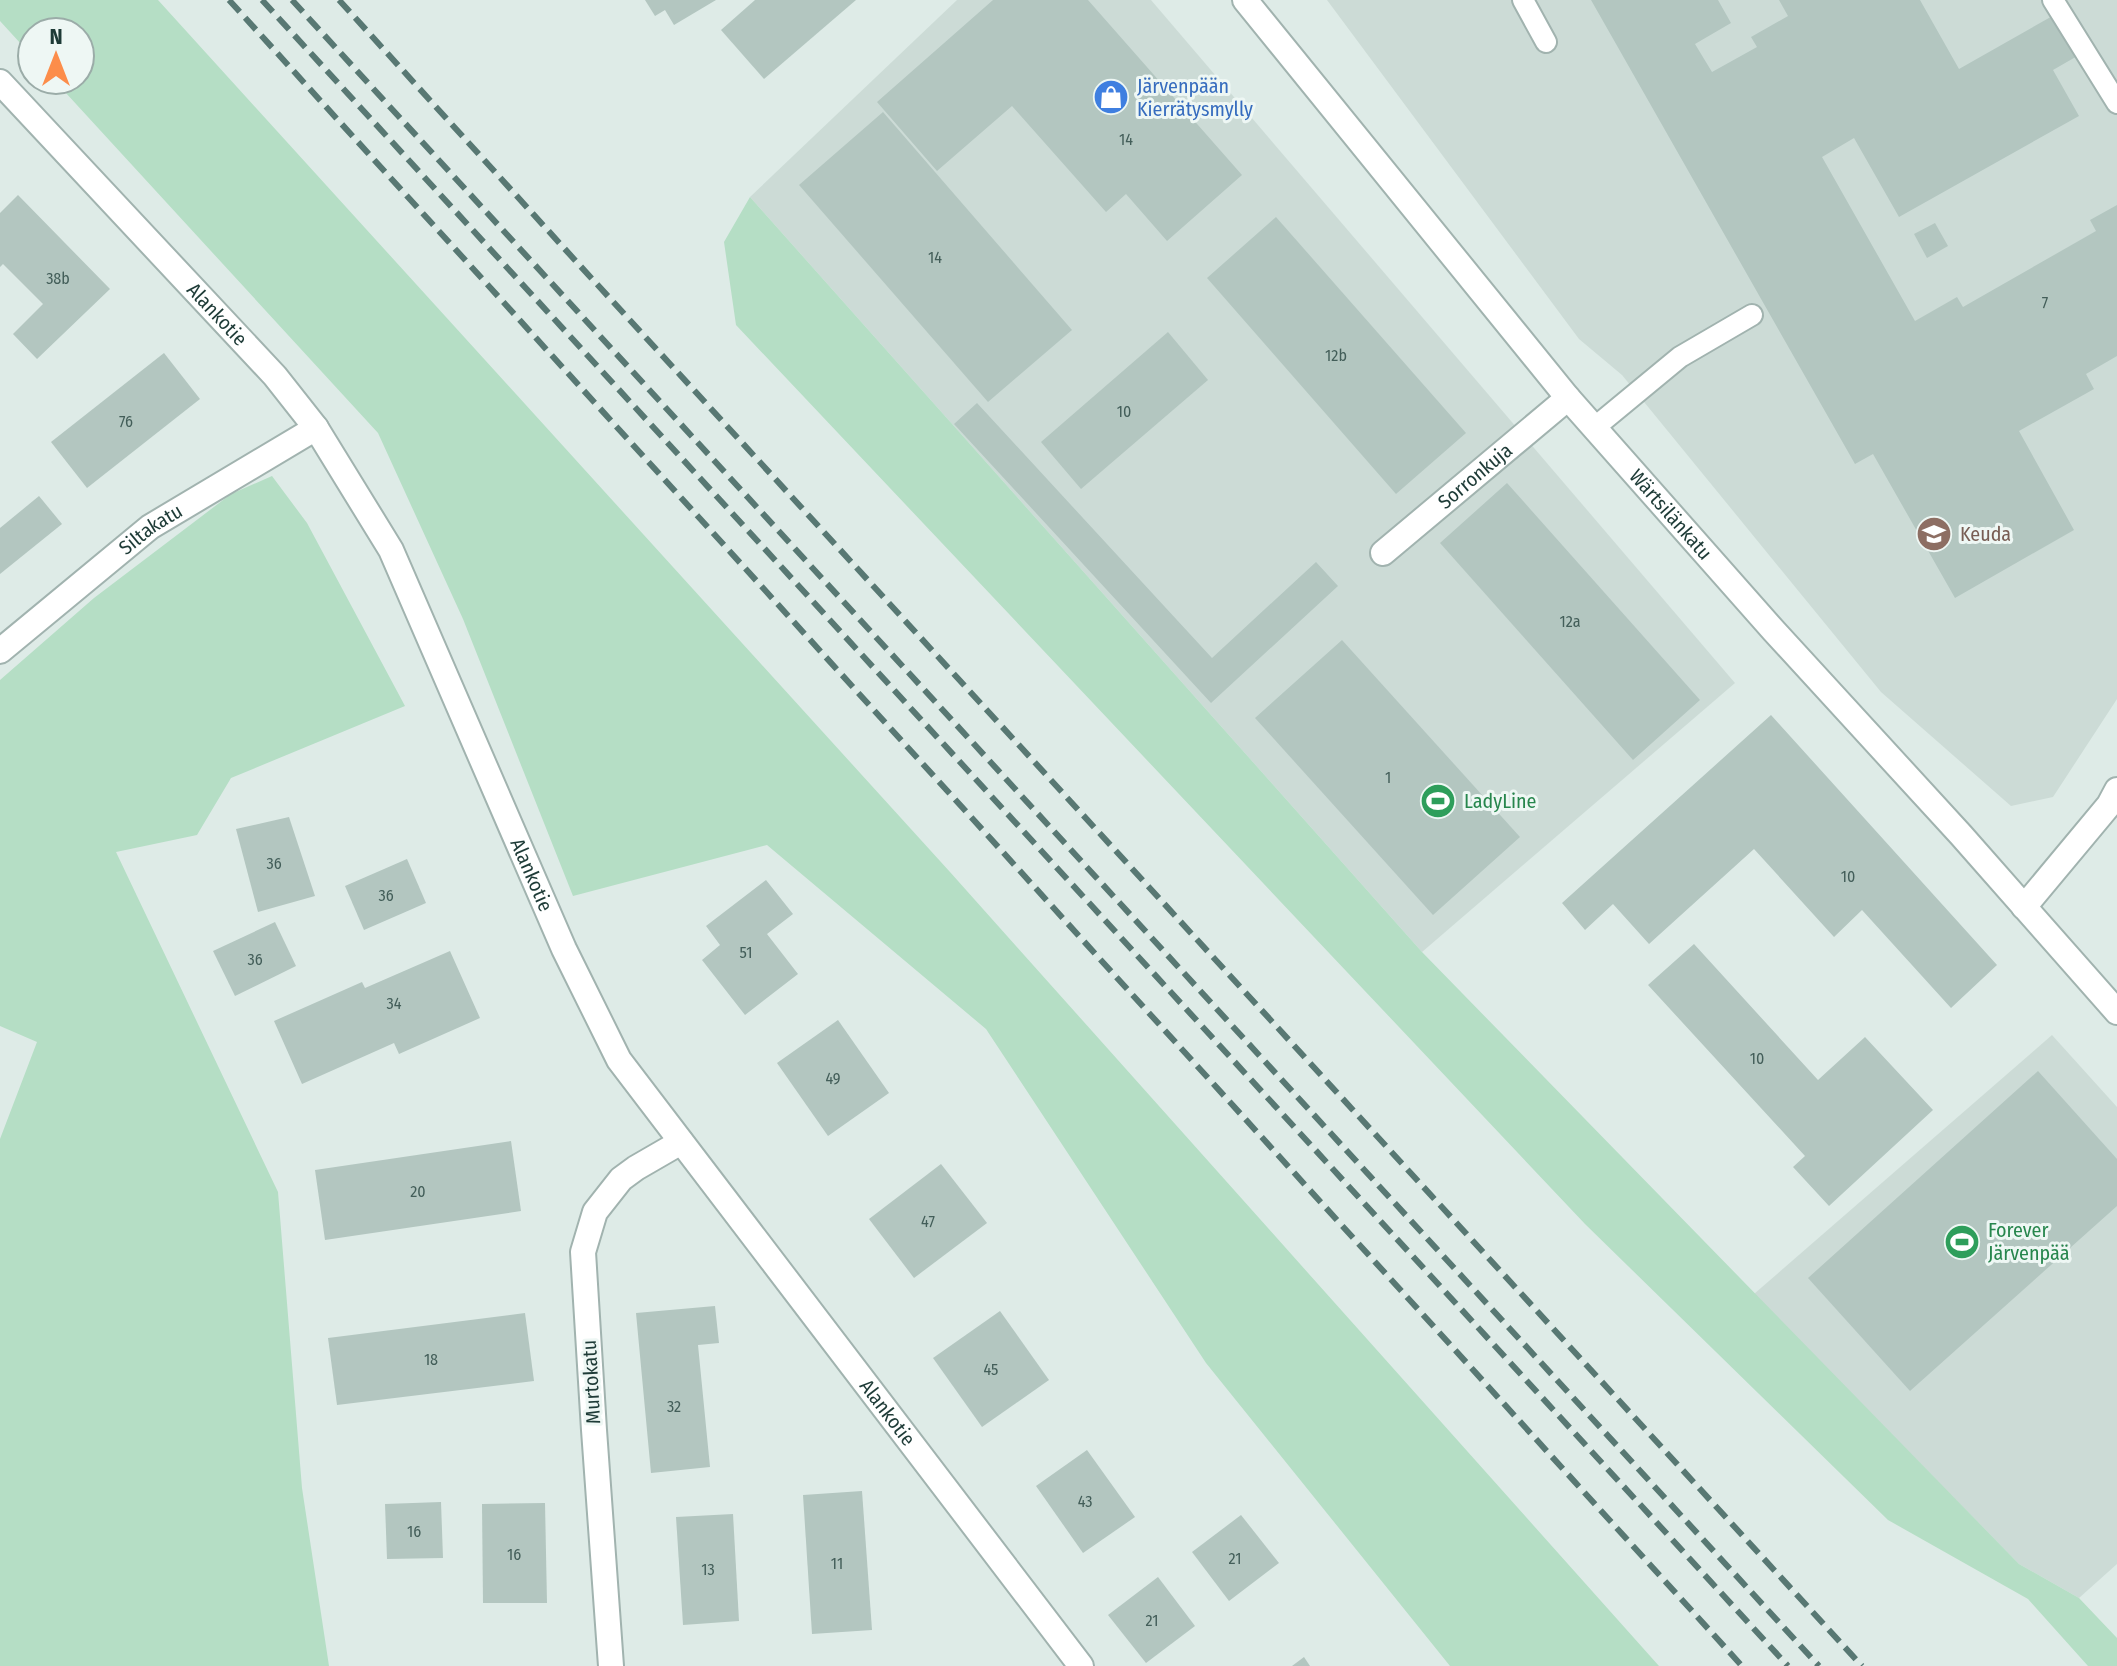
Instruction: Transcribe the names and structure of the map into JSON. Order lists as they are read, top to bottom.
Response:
{
  "streets": {
    "street": [
      "Alankotie",
      "Sorronkuja",
      "Wärtsilänkatu",
      "Siltakatu",
      "Murtokatu"
    ]
  },
  "crossings": [
    ["Alankotie", "Siltakatu"],
    ["Alankotie", "Murtokatu"],
    ["Sorronkuja", "Wärtsilänkatu"]
  ],
  "places": {
    "shop": ["Järvenpään Kierrätysmylly"],
    "school or university": ["Keuda"],
    "sports": ["LadyLine", "Forever Järvenpää"]
  },
  "house_numbers": [
    "14",
    "14",
    "38b",
    "7",
    "12b",
    "10",
    "76",
    "12a",
    "1",
    "36",
    "10",
    "36",
    "51",
    "36",
    "34",
    "10",
    "49",
    "20",
    "47",
    "18",
    "45",
    "32",
    "43",
    "16",
    "16",
    "21",
    "11",
    "13",
    "21"
  ],
  "north": "top"
}
